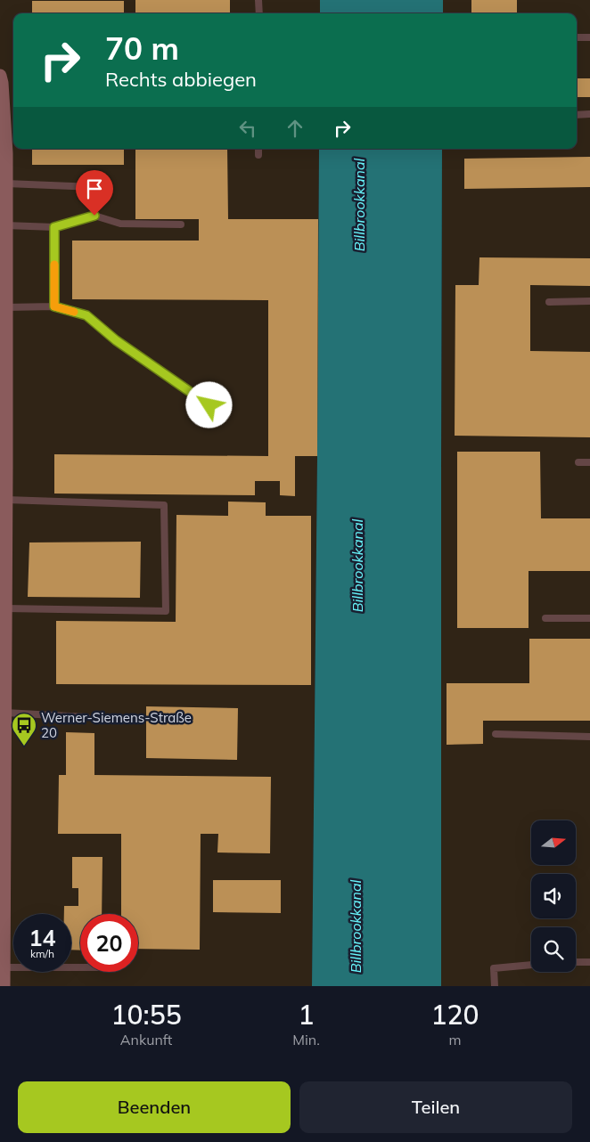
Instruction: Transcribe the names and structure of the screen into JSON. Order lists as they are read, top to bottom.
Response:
{
  "water": ["Billbrookkanal"],
  "places": {
    "bus stop": ["Werner-Siemens-Straße 20"]
  },
  "north": "right",
  "page": {
    "turn": ["70 m", "Rechts abbiegen"],
    "speed": "14 km/h",
    "limit": "20",
    "eta": [
      "10:55",
      "Ankunft",
      "1",
      "Min.",
      "120",
      "m"
    ],
    "buttons": ["Beenden", "Teilen"]
  }
}
